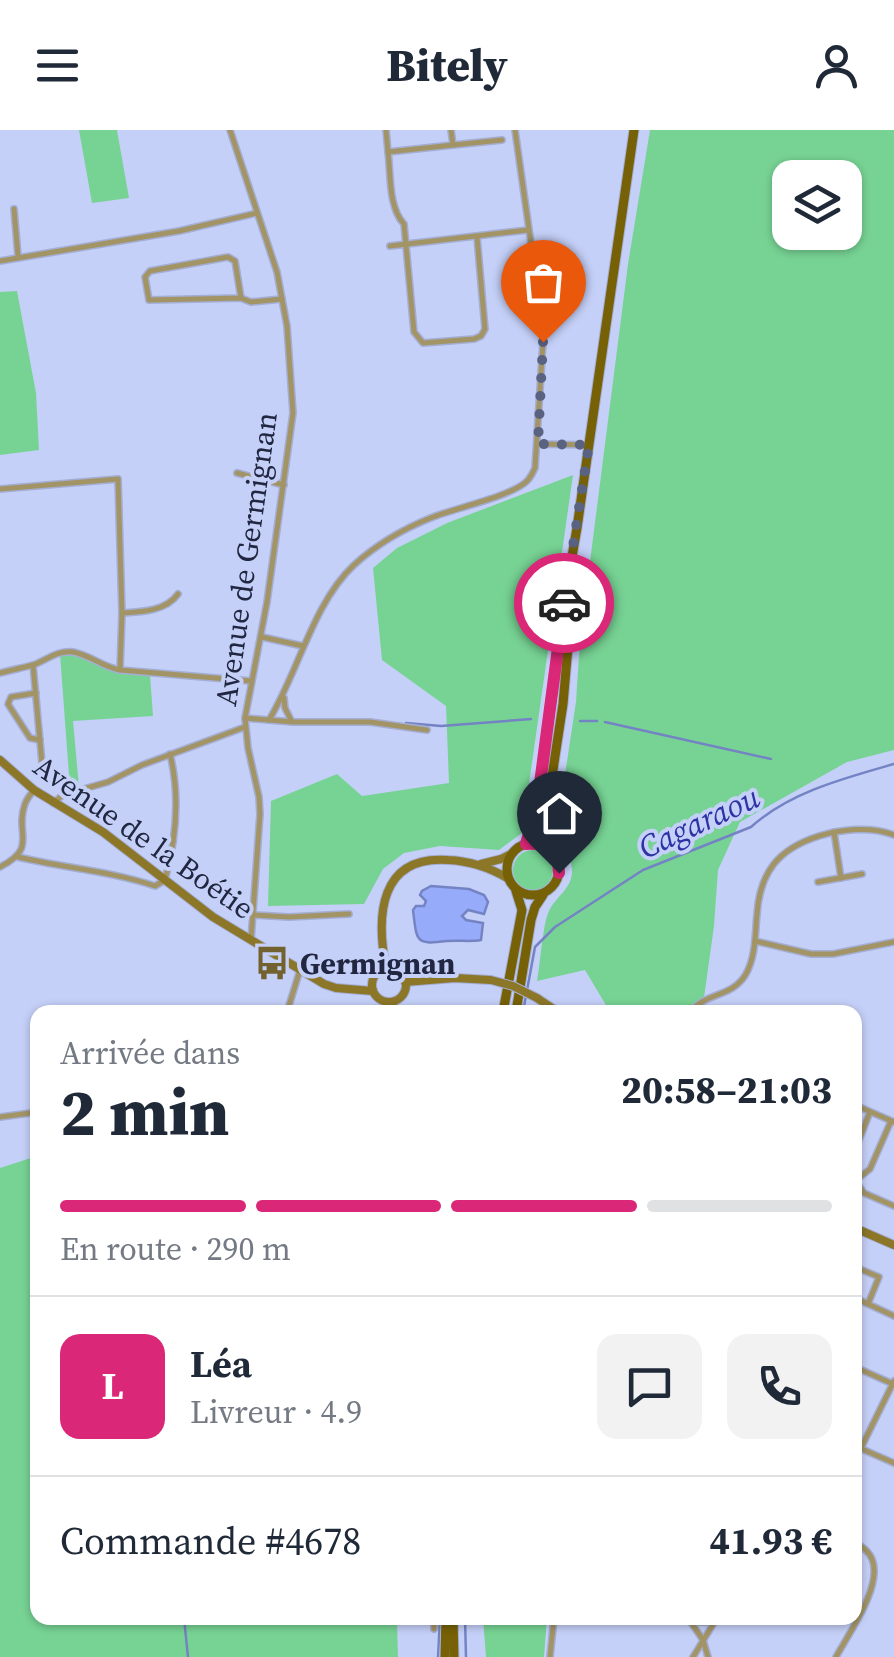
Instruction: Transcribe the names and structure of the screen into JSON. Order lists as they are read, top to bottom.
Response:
{
  "streets": {
    "main road": ["Avenue de la Boétie"],
    "street": ["Avenue de Germignan"]
  },
  "crossings": [
    ["Avenue de Germignan", "Avenue de la Boétie"]
  ],
  "water": ["Cagaraou"],
  "places": {
    "bus stop": ["Germignan"]
  },
  "page": {
    "header": "Bitely",
    "heading": ["2 min", "Arrivée dans", "20:58–21:03"],
    "panel": [
      "Léa",
      "Livreur · 4.9",
      "Commande #4678",
      "41.93 €"
    ],
    "bar": "En route · 290 m",
    "round": "L"
  }
}
